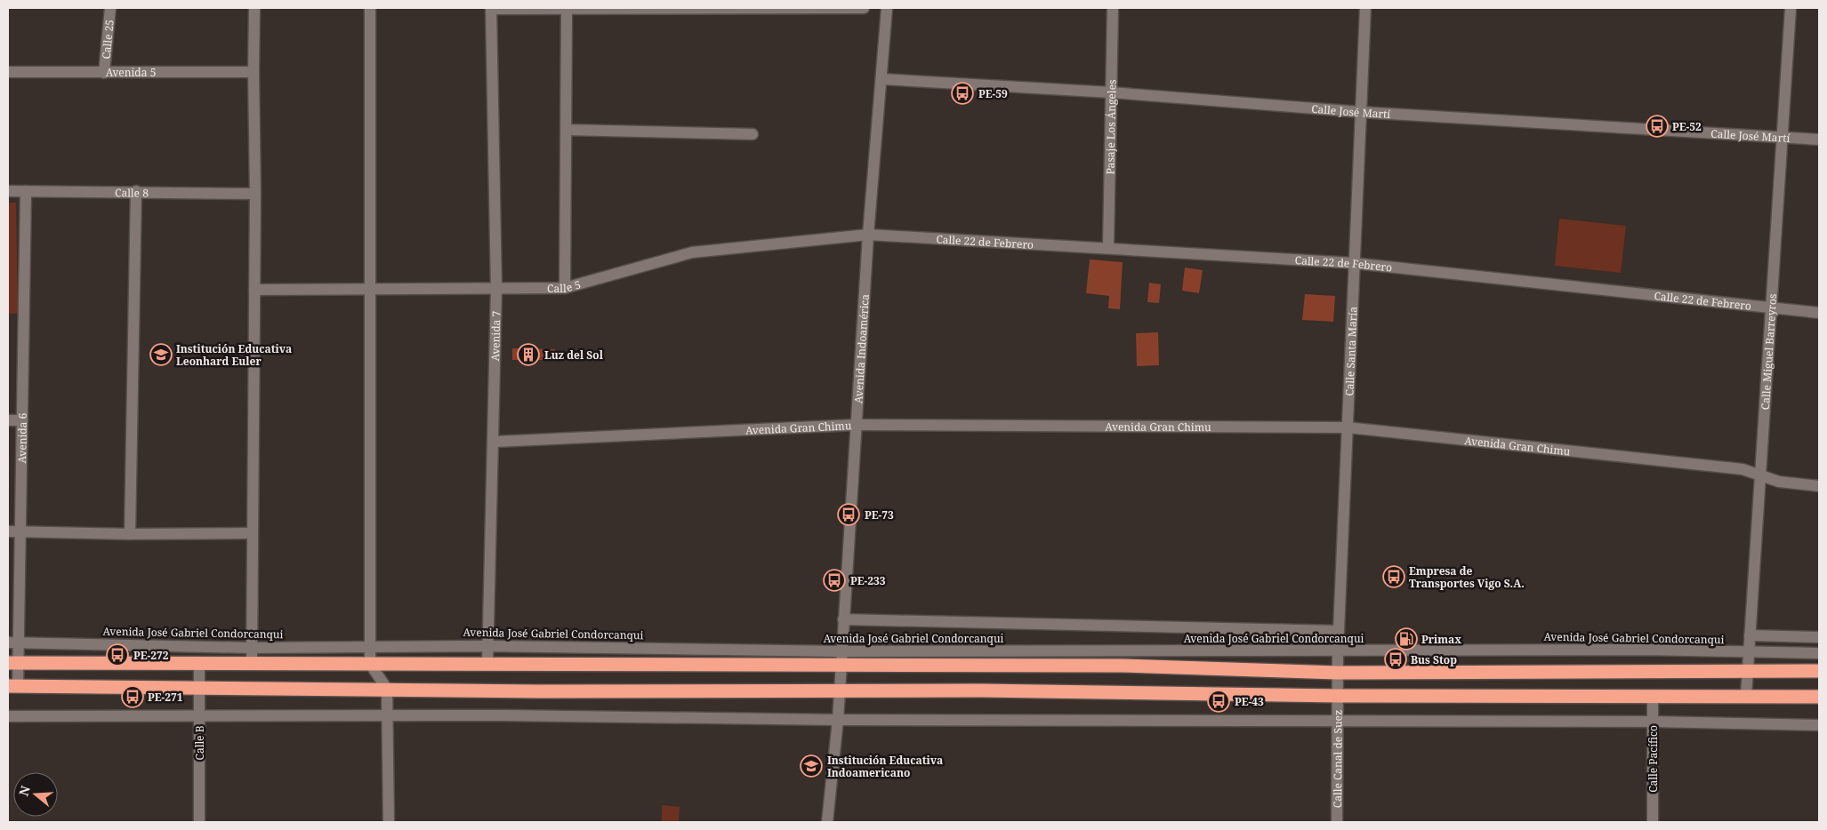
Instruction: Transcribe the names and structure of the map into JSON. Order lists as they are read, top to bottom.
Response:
{
  "streets": {
    "street": [
      "Calle 25",
      "Avenida 5",
      "Calle José Martí",
      "Pasaje Los Ángeles",
      "Calle 8",
      "Calle 22 de Febrero",
      "Calle 5",
      "Avenida 7",
      "Avenida Indoamérica",
      "Calle Santa María",
      "Calle Miguel Barreyros",
      "Avenida Gran Chimu",
      "Avenida 6",
      "Avenida José Gabriel Condorcanqui",
      "Calle B",
      "Calle Canal de Suez",
      "Calle Pacífico"
    ]
  },
  "crossings": [
    ["Calle 25", "Avenida 5"],
    ["Calle José Martí", "Pasaje Los Ángeles"],
    ["Calle José Martí", "Avenida Indoamérica"],
    ["Calle José Martí", "Calle Santa María"],
    ["Calle José Martí", "Calle Miguel Barreyros"],
    ["Pasaje Los Ángeles", "Calle 22 de Febrero"],
    ["Calle 8", "Avenida 6"],
    ["Calle 22 de Febrero", "Calle 5"],
    ["Calle 22 de Febrero", "Avenida Indoamérica"],
    ["Calle 22 de Febrero", "Calle Santa María"],
    ["Calle 22 de Febrero", "Calle Miguel Barreyros"],
    ["Calle 5", "Avenida 7"],
    ["Calle 5", "Avenida Indoamérica"],
    ["Avenida 7", "Avenida Gran Chimu"],
    ["Avenida 7", "Avenida José Gabriel Condorcanqui"],
    ["Avenida Indoamérica", "Avenida Gran Chimu"],
    ["Avenida Indoamérica", "Avenida José Gabriel Condorcanqui"],
    ["Calle Santa María", "Avenida Gran Chimu"],
    ["Calle Santa María", "Avenida José Gabriel Condorcanqui"],
    ["Calle Santa María", "Calle Canal de Suez"],
    ["Calle Miguel Barreyros", "Avenida Gran Chimu"],
    ["Calle Miguel Barreyros", "Avenida José Gabriel Condorcanqui"],
    ["Avenida 6", "Avenida José Gabriel Condorcanqui"]
  ],
  "places": {
    "bus stop": [
      "PE-59",
      "PE-52",
      "PE-73",
      "Empresa de Transportes Vigo S.A.",
      "PE-233",
      "PE-272",
      "Bus Stop",
      "PE-271",
      "PE-43"
    ],
    "school or university": ["Institución Educativa Leonhard Euler", "Institución Educativa Indoamericano"],
    "building": ["Luz del Sol"],
    "fuel station": ["Primax"]
  },
  "north": "left"
}
